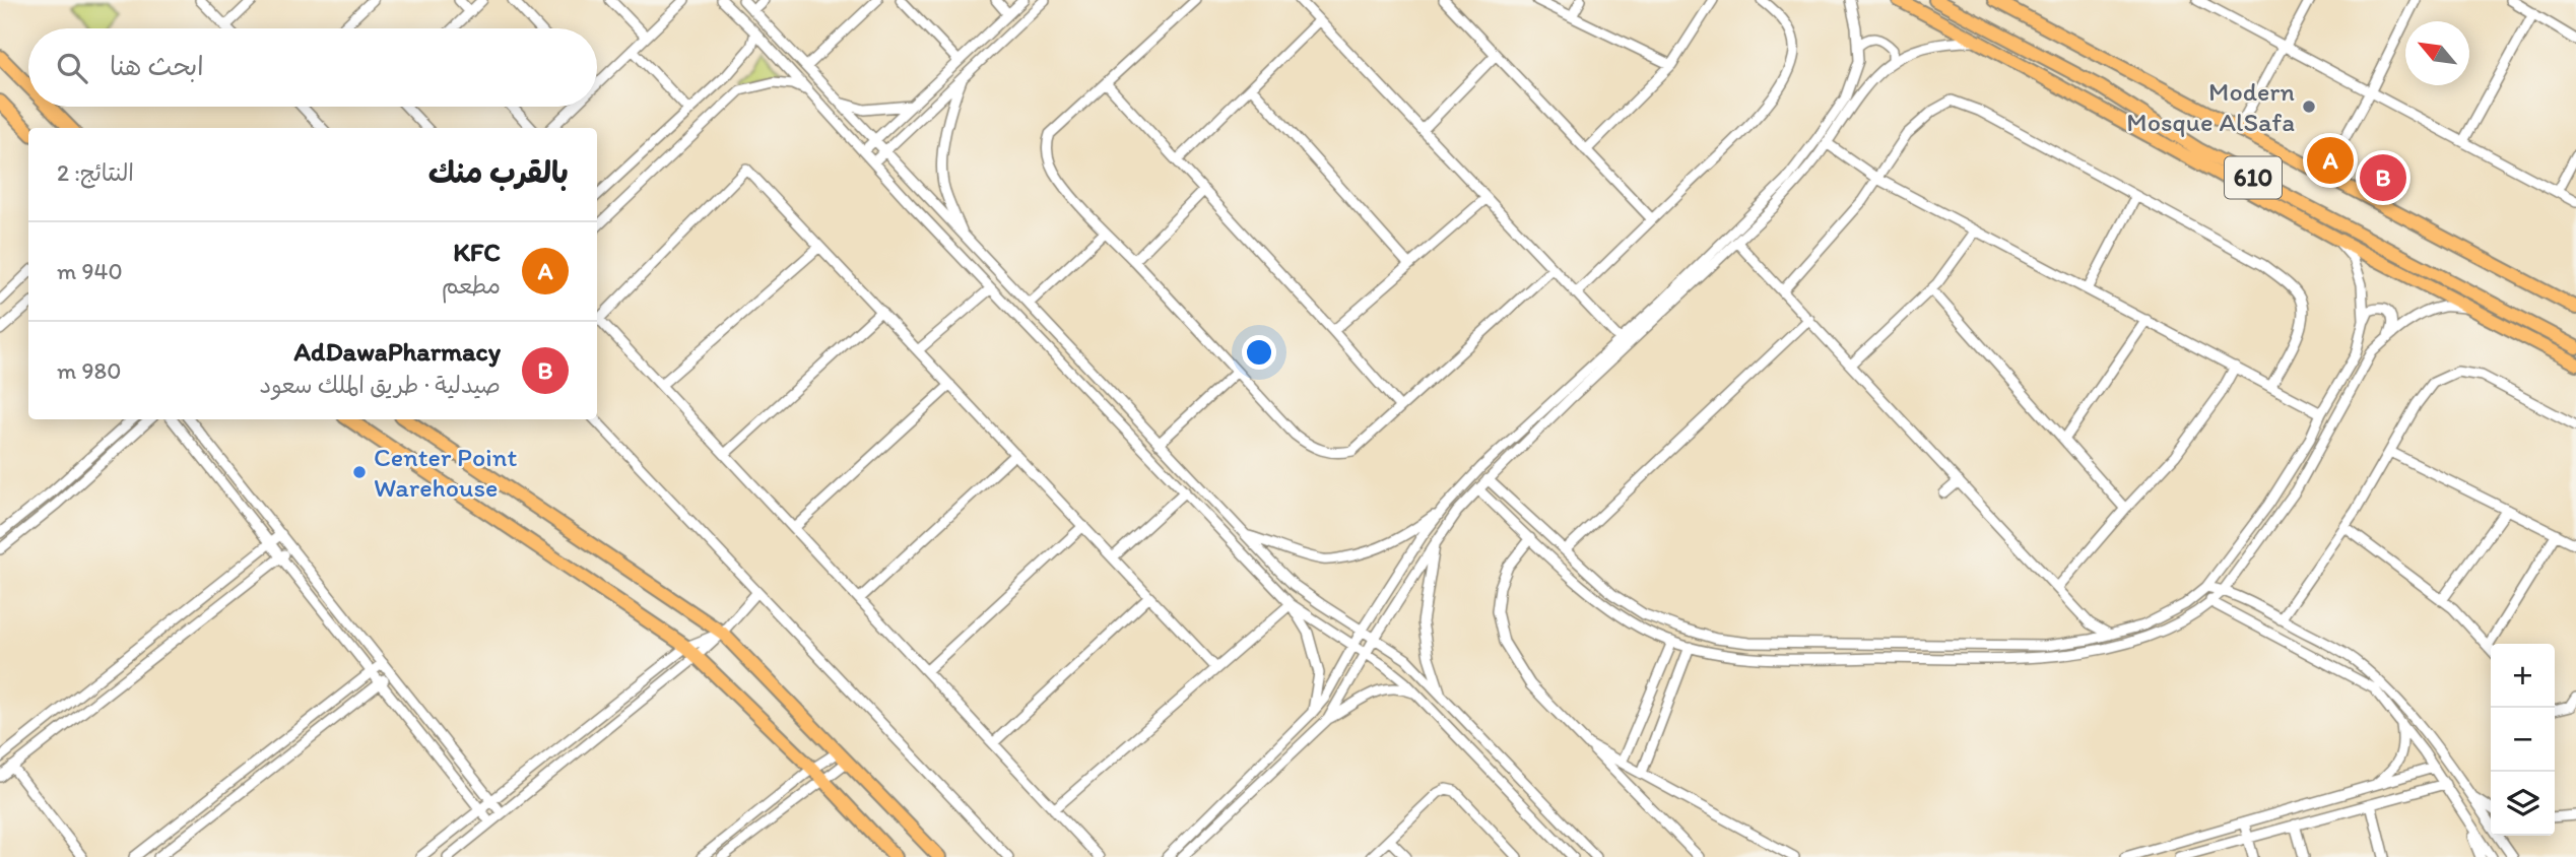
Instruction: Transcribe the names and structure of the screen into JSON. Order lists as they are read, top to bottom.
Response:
{
  "streets": {
    "main road": ["610"]
  },
  "places": ["Modern Mosque AlSafa", "Center Point Warehouse"],
  "north": "top left",
  "page": {
    "search": "ابحث هنا",
    "heading": ["بالقرب منك", "النتائج: 2"],
    "pins": ["A", "B"],
    "list": [
      {
        "mark": "A",
        "name": "KFC",
        "note": "مطعم",
        "value": "940 m"
      },
      {
        "mark": "B",
        "name": "AdDawaPharmacy",
        "note": "صيدلية · طريق الملك سعود",
        "value": "980 m"
      }
    ],
    "map_buttons": ["+", "−"]
  }
}
